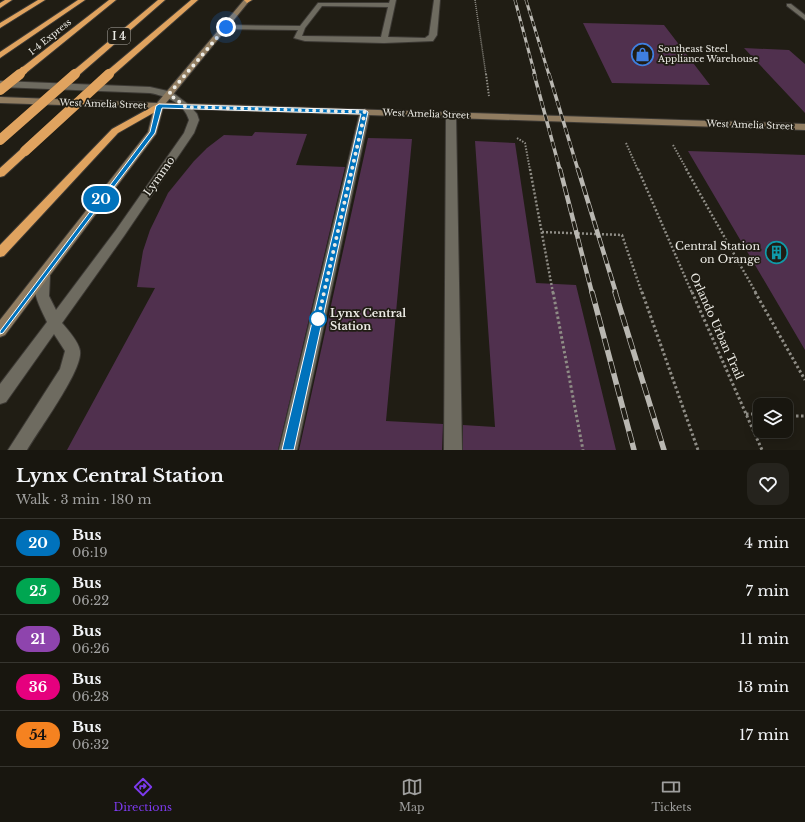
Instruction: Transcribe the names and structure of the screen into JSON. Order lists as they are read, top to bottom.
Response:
{
  "streets": {
    "highway": ["I 4", "I-4 Express"],
    "street": ["West Amelia Street"],
    "lane": ["Lymmo"],
    "path": ["Orlando Urban Trail"]
  },
  "crossings": [
    ["West Amelia Street", "Lymmo"]
  ],
  "places": {
    "shop": ["Southeast Steel Appliance Warehouse"],
    "building": ["Central Station on Orange"],
    "other": ["Lynx Central Station"]
  },
  "lines": ["bus line 20"],
  "page": {
    "on_map": "20",
    "heading": ["Lynx Central Station", "Walk · 3 min · 180 m"],
    "list": [
      {
        "mark": "20",
        "name": "Bus",
        "note": "06:19",
        "value": "4 min"
      },
      {
        "mark": "25",
        "name": "Bus",
        "note": "06:22",
        "value": "7 min"
      },
      {
        "mark": "21",
        "name": "Bus",
        "note": "06:26",
        "value": "11 min"
      },
      {
        "mark": "36",
        "name": "Bus",
        "note": "06:28",
        "value": "13 min"
      },
      {
        "mark": "54",
        "name": "Bus",
        "note": "06:32",
        "value": "17 min"
      }
    ],
    "tabs": ["Directions", "Map", "Tickets"]
  }
}
